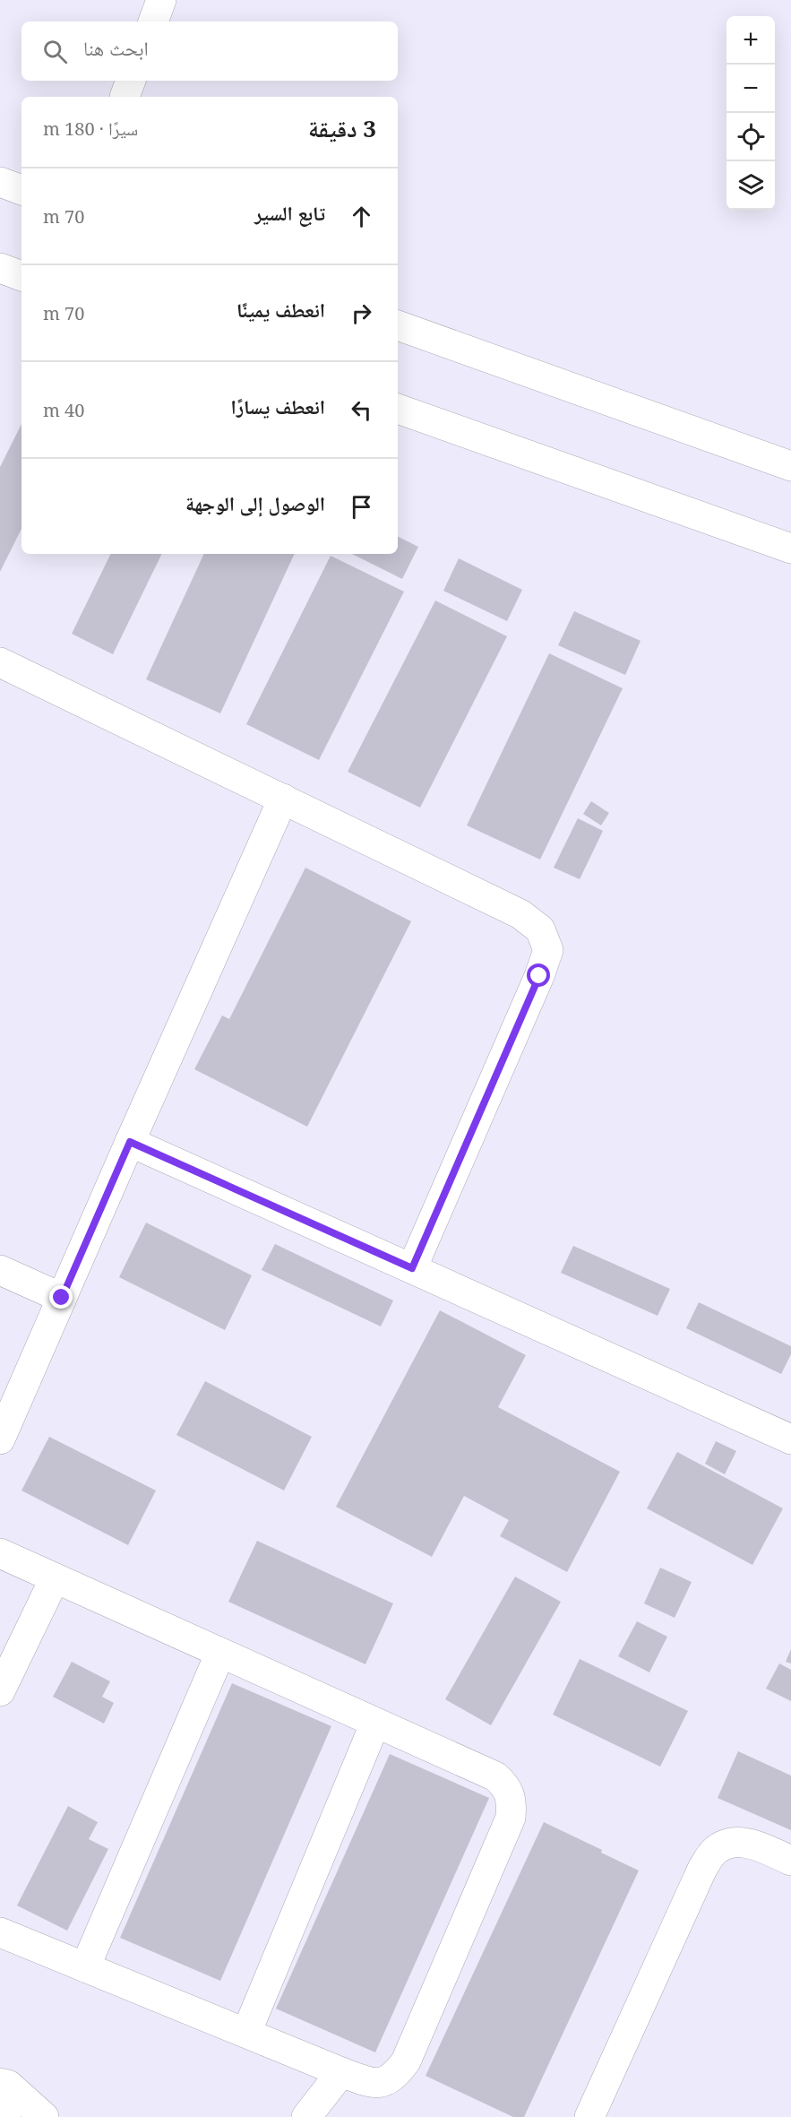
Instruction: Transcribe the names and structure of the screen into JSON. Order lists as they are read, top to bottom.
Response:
{
  "page": {
    "map_buttons": ["+", "−"],
    "search": "ابحث هنا",
    "heading": ["3 دقيقة", "سيرًا · 180 m"],
    "list": [
      ["تابع السير", "70 m"],
      ["انعطف يمينًا", "70 m"],
      ["انعطف يسارًا", "40 m"],
      "الوصول إلى الوجهة"
    ]
  }
}
